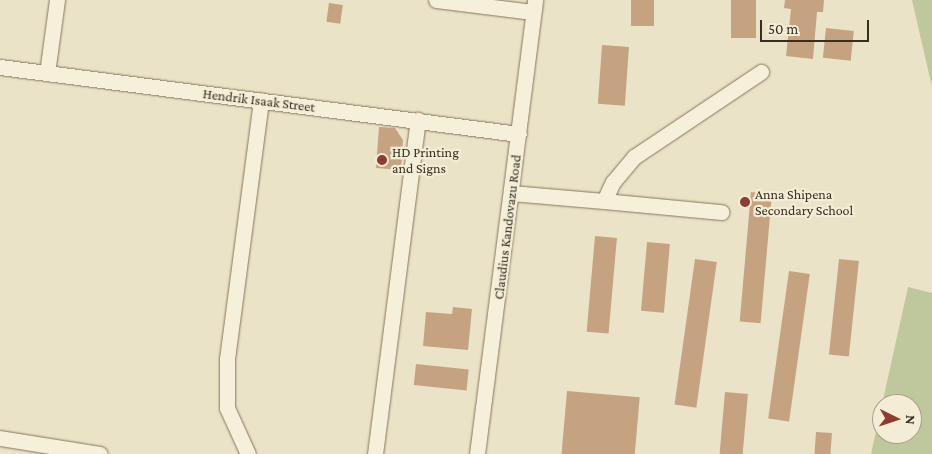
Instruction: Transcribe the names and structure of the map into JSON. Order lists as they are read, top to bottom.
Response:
{
  "streets": {
    "street": ["Hendrik Isaak Street", "Claudius Kandovazu Road"]
  },
  "crossings": [
    ["Hendrik Isaak Street", "Claudius Kandovazu Road"]
  ],
  "places": ["HD Printing and Signs", "Anna Shipena Secondary School"],
  "scale_bar": "50 m",
  "north": "right"
}
